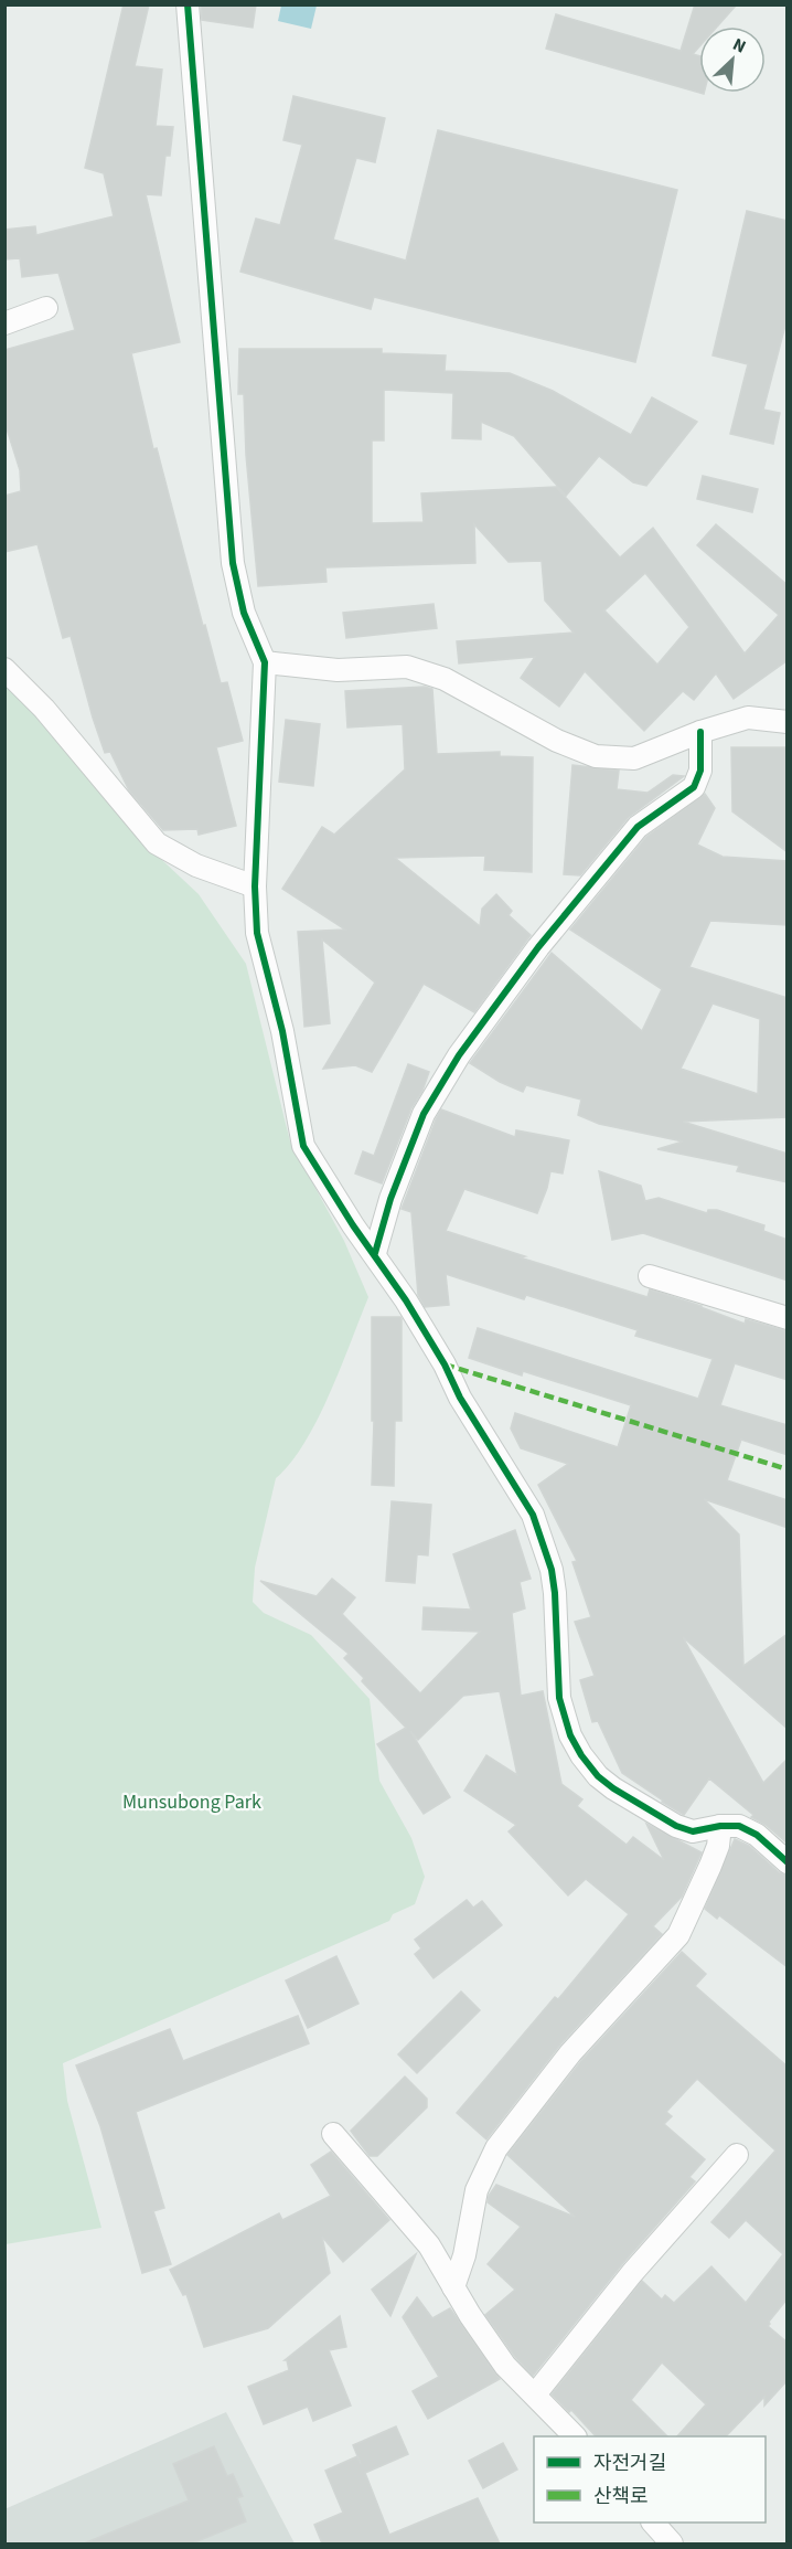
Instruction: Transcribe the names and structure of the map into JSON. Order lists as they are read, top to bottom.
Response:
{
  "parks": ["Munsubong Park"],
  "legend": ["자전거길", "산책로"],
  "north": "top right"
}
